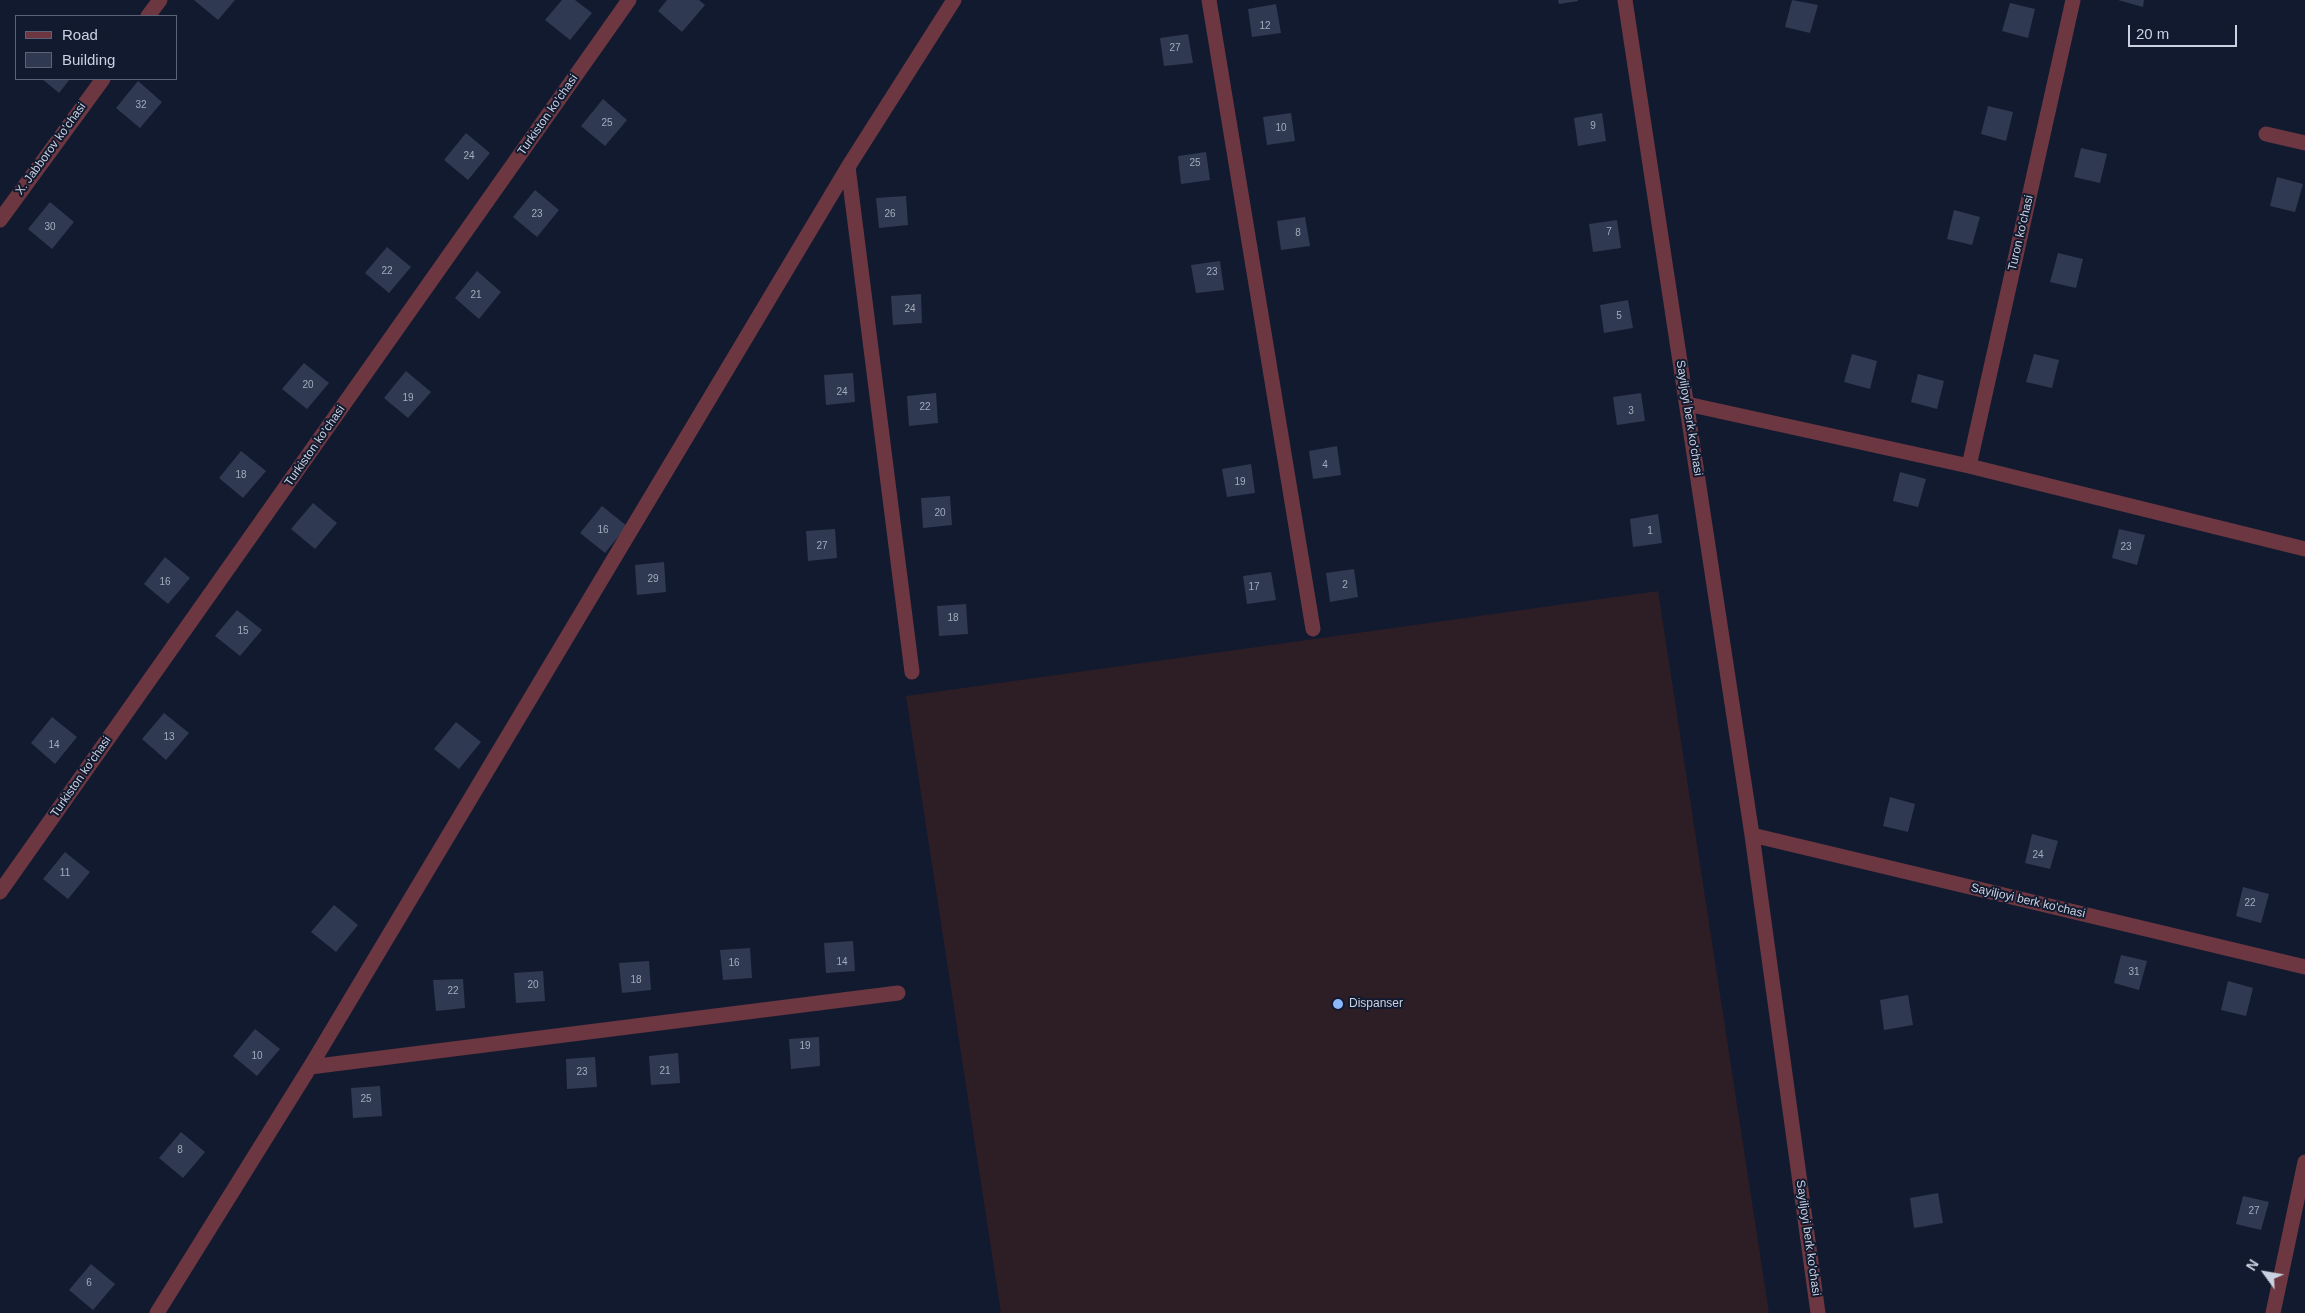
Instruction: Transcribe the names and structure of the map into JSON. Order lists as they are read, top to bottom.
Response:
{
  "streets": {
    "street": [
      "Turkiston ko'chasi",
      "X. Jabborov ko'chasi",
      "Turon ko'chasi",
      "Sayiljoyi berk ko'chasi"
    ]
  },
  "places": ["Dispanser"],
  "house_numbers": [
    "12",
    "27",
    "32",
    "25",
    "9",
    "10",
    "24",
    "25",
    "23",
    "26",
    "30",
    "7",
    "8",
    "22",
    "23",
    "21",
    "24",
    "5",
    "20",
    "24",
    "19",
    "22",
    "3",
    "4",
    "18",
    "19",
    "20",
    "16",
    "1",
    "27",
    "23",
    "29",
    "16",
    "2",
    "17",
    "18",
    "15",
    "13",
    "14",
    "24",
    "11",
    "22",
    "14",
    "16",
    "31",
    "18",
    "20",
    "22",
    "19",
    "10",
    "21",
    "23",
    "25",
    "8",
    "27",
    "6"
  ],
  "legend": ["Road", "Building"],
  "scale_bar": "20 m",
  "north": "top left"
}
